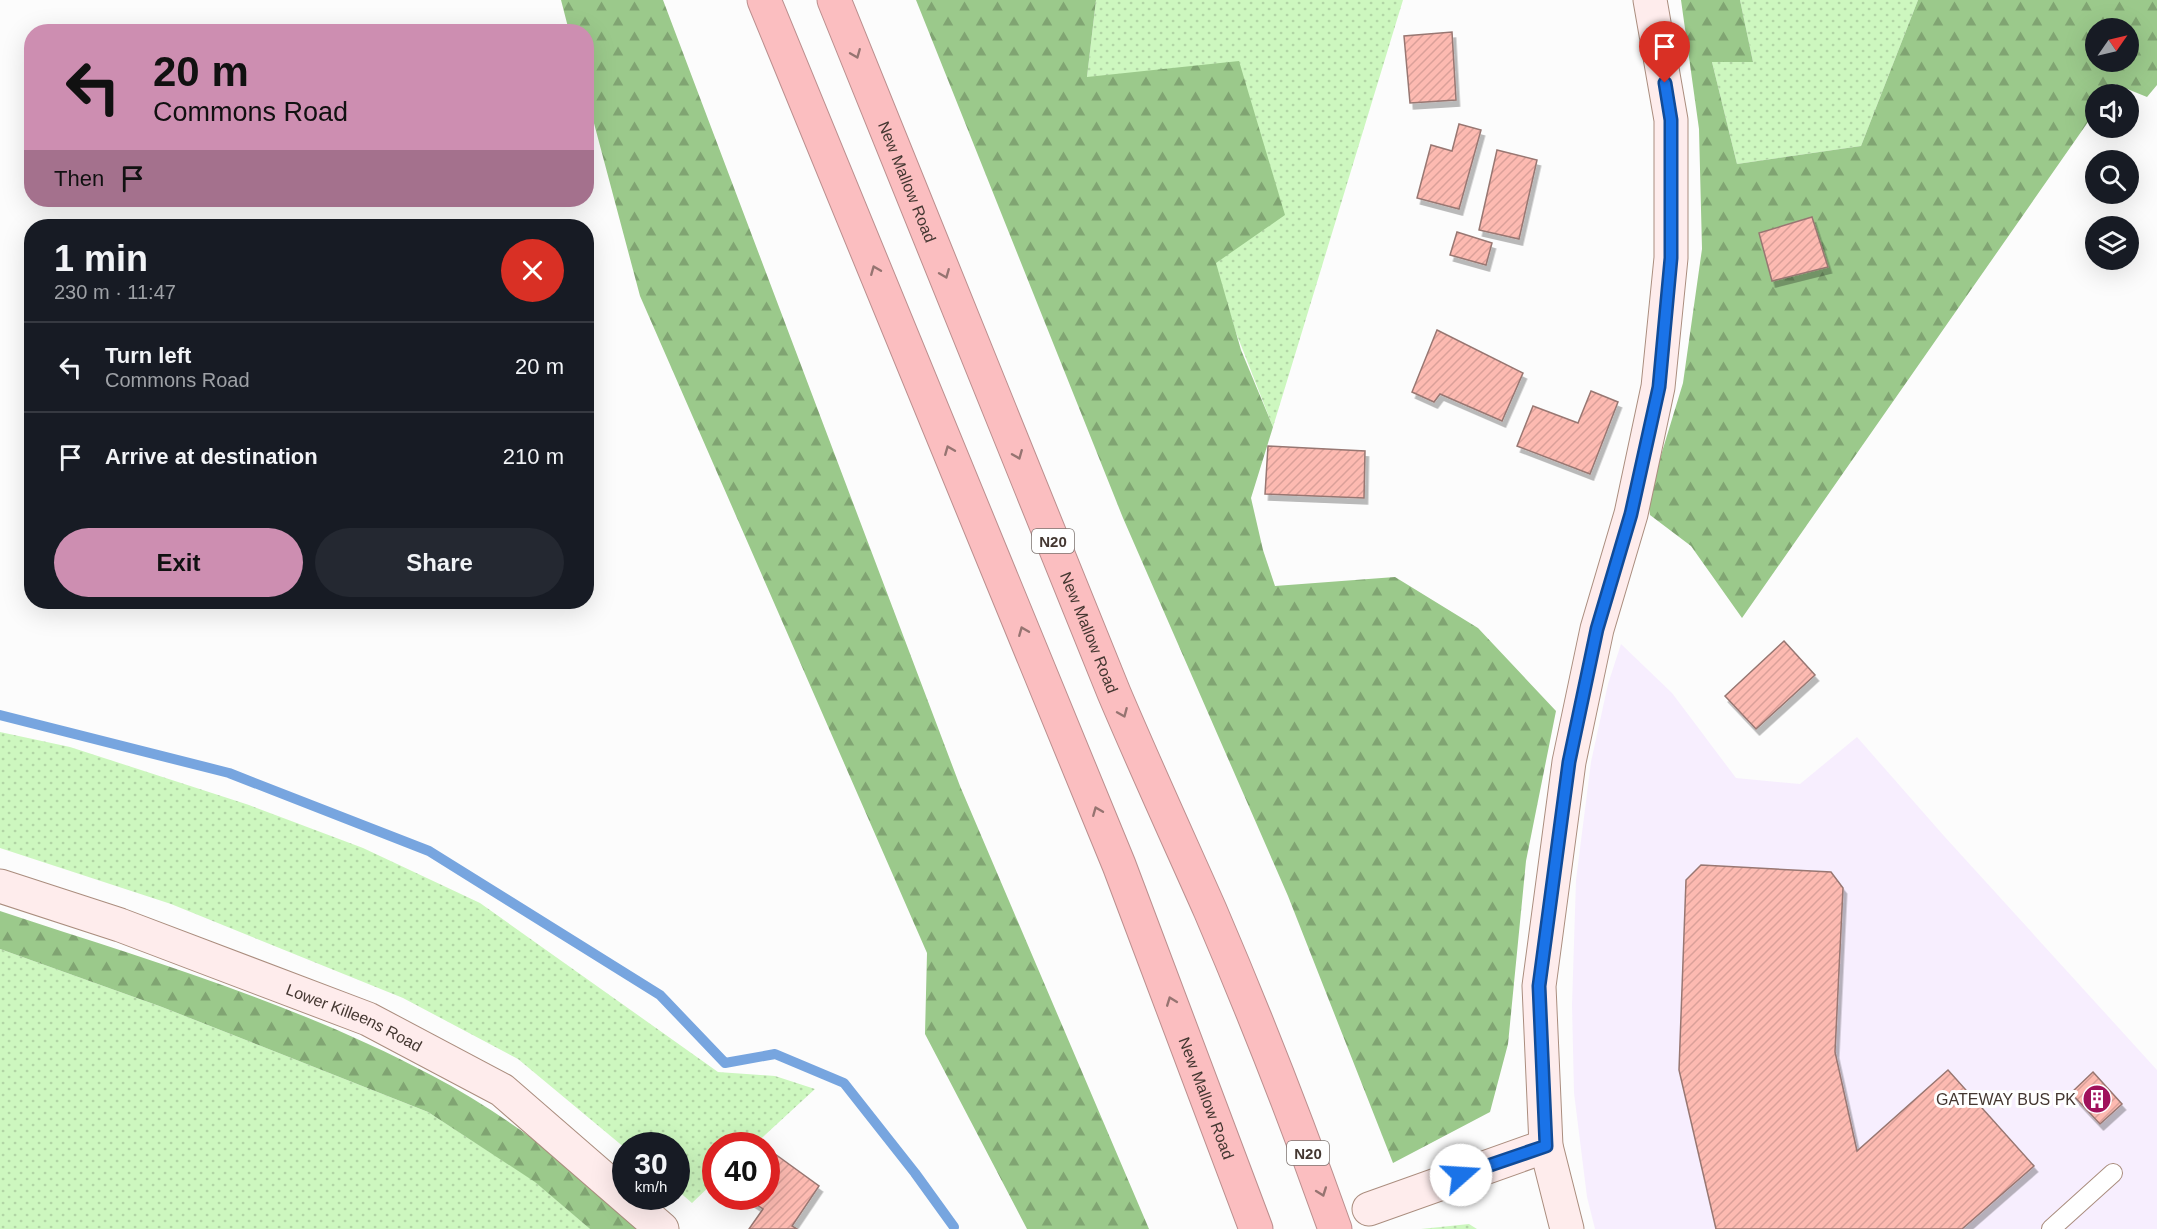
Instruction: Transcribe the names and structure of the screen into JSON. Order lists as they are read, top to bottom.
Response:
{
  "streets": {
    "highway": ["New Mallow Road", "N20"],
    "street": ["Lower Killeens Road"]
  },
  "places": {
    "building": ["GATEWAY BUS PK"]
  },
  "north": "top right",
  "page": {
    "turn": ["20 m", "Commons Road"],
    "then": "Then",
    "heading": ["1 min", "230 m · 11:47"],
    "list": [
      {
        "name": "Turn left",
        "note": "Commons Road",
        "value": "20 m"
      },
      {
        "name": "Arrive at destination",
        "value": "210 m"
      }
    ],
    "buttons": ["Exit", "Share"],
    "speed": "30 km/h",
    "limit": "40"
  }
}
